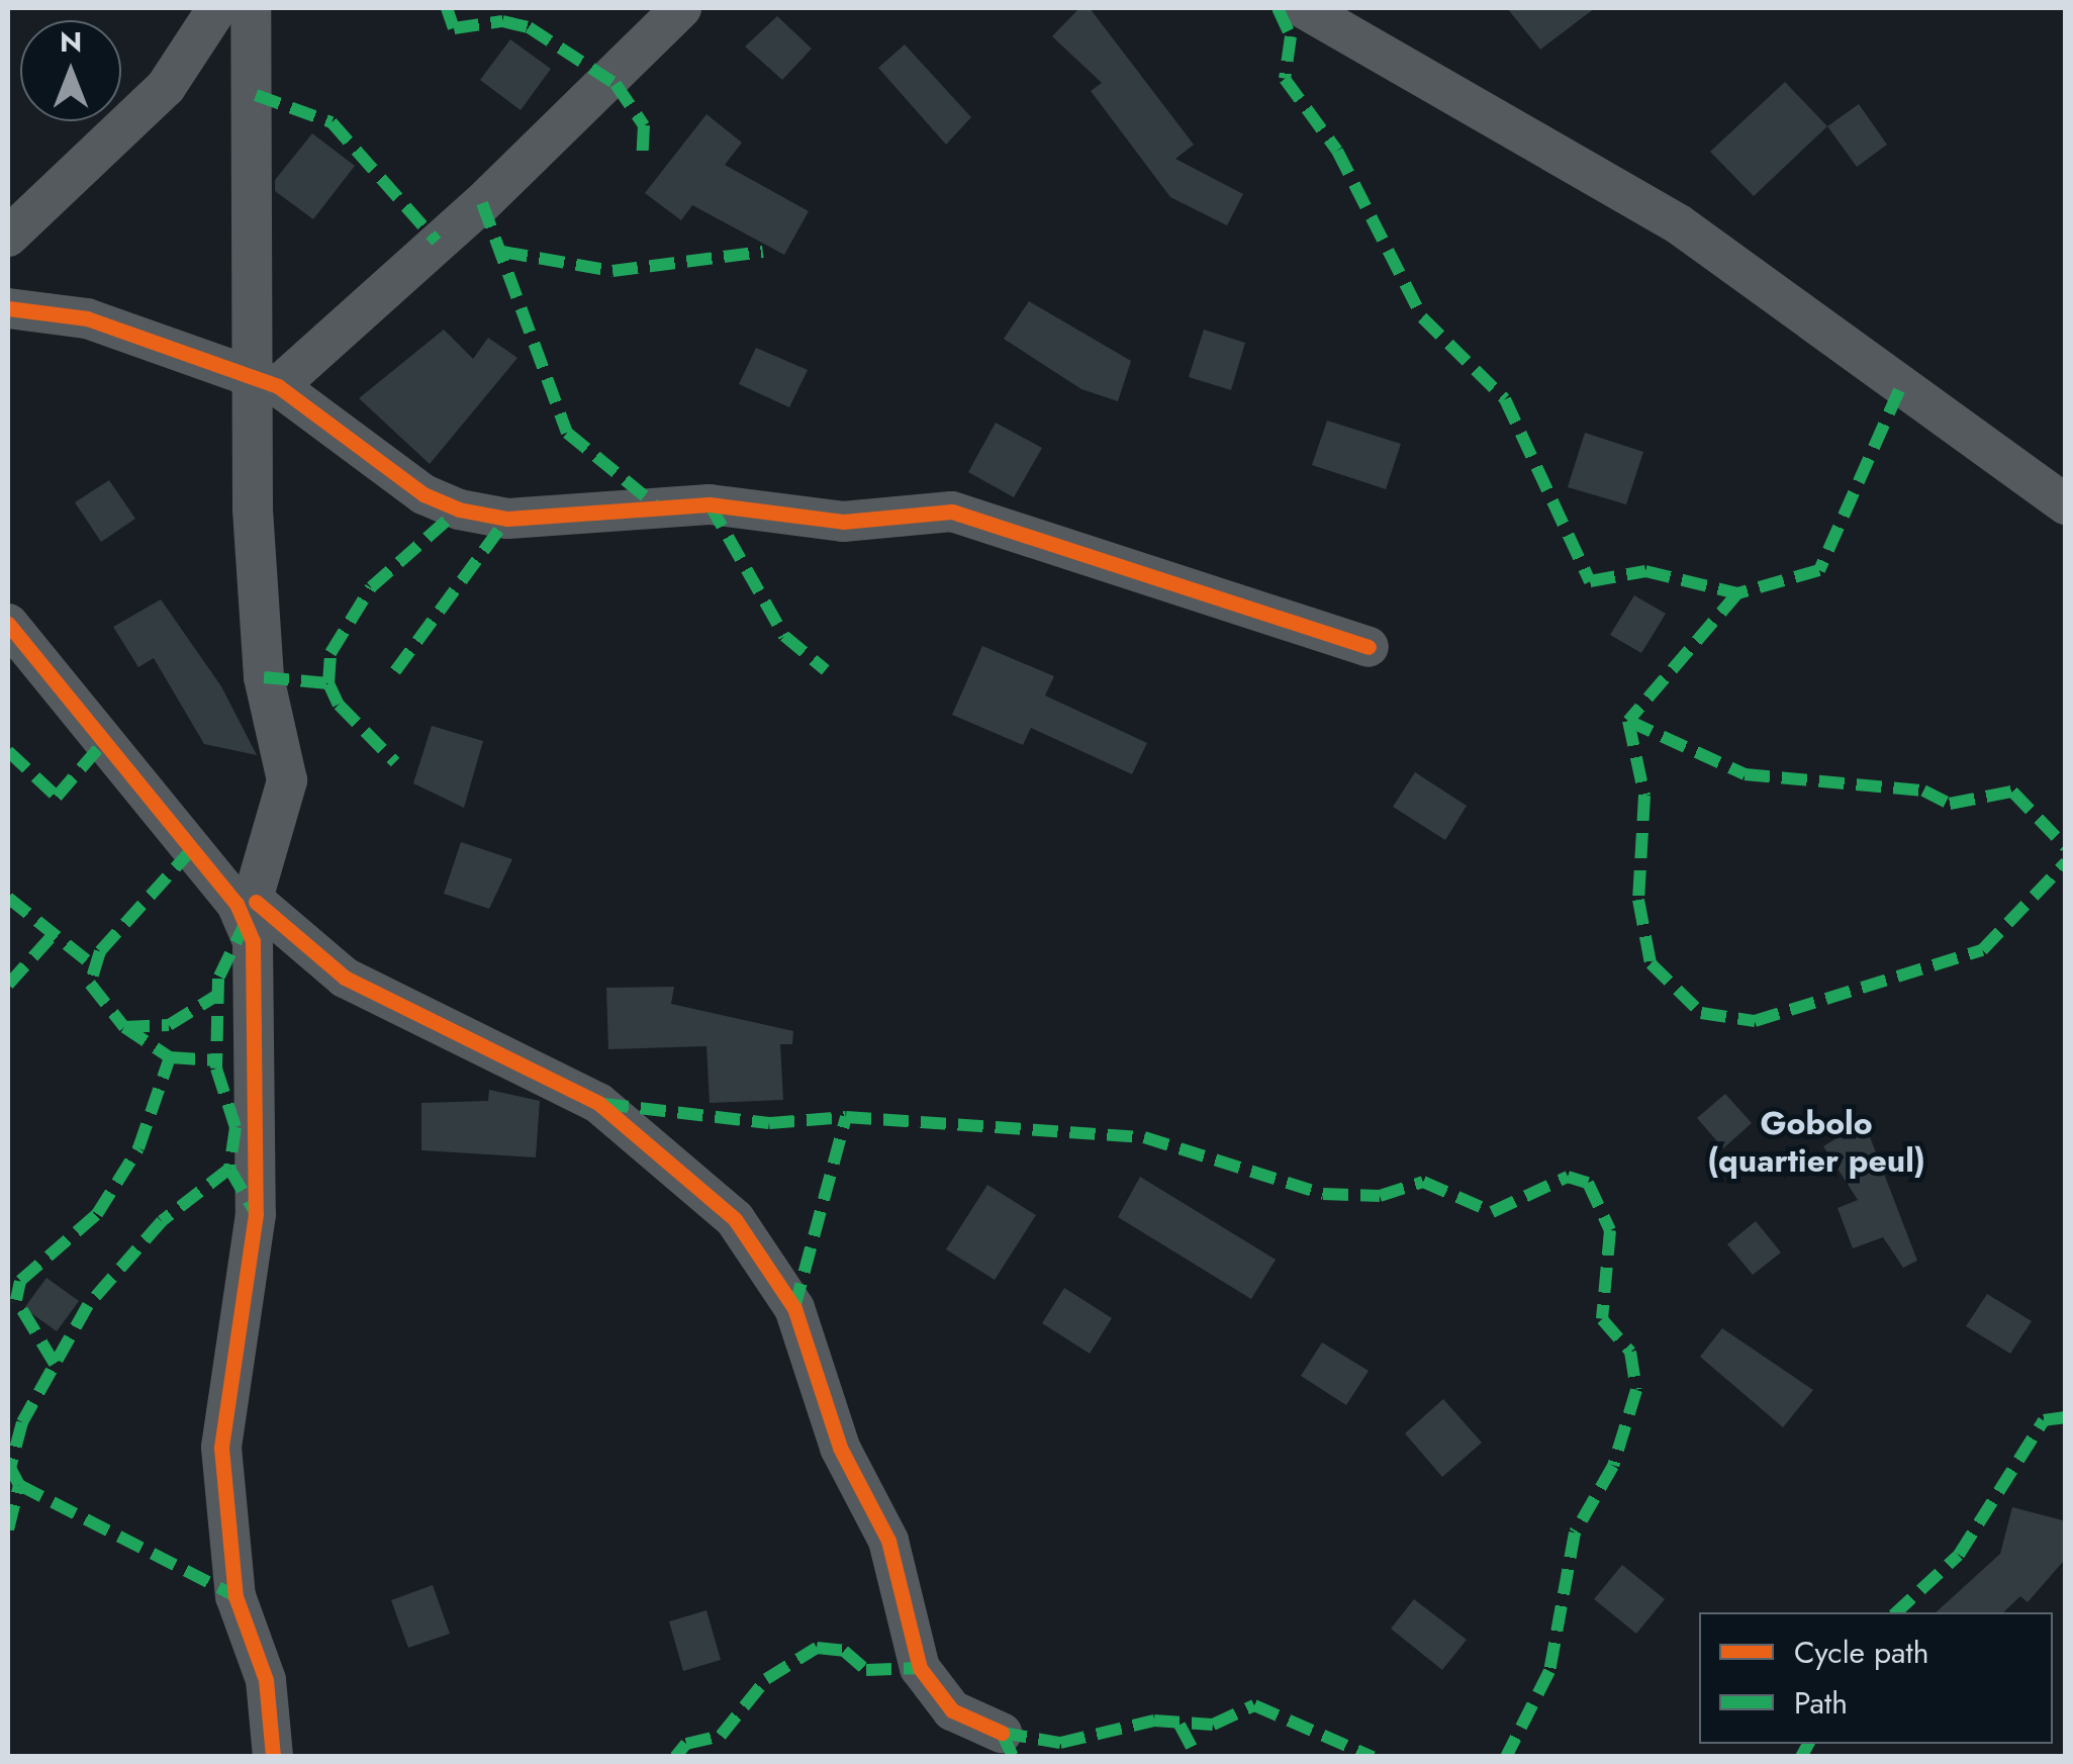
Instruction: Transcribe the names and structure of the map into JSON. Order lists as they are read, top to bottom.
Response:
{
  "districts": ["Gobolo (quartier peul)"],
  "legend": ["Cycle path", "Path"],
  "north": "top"
}
